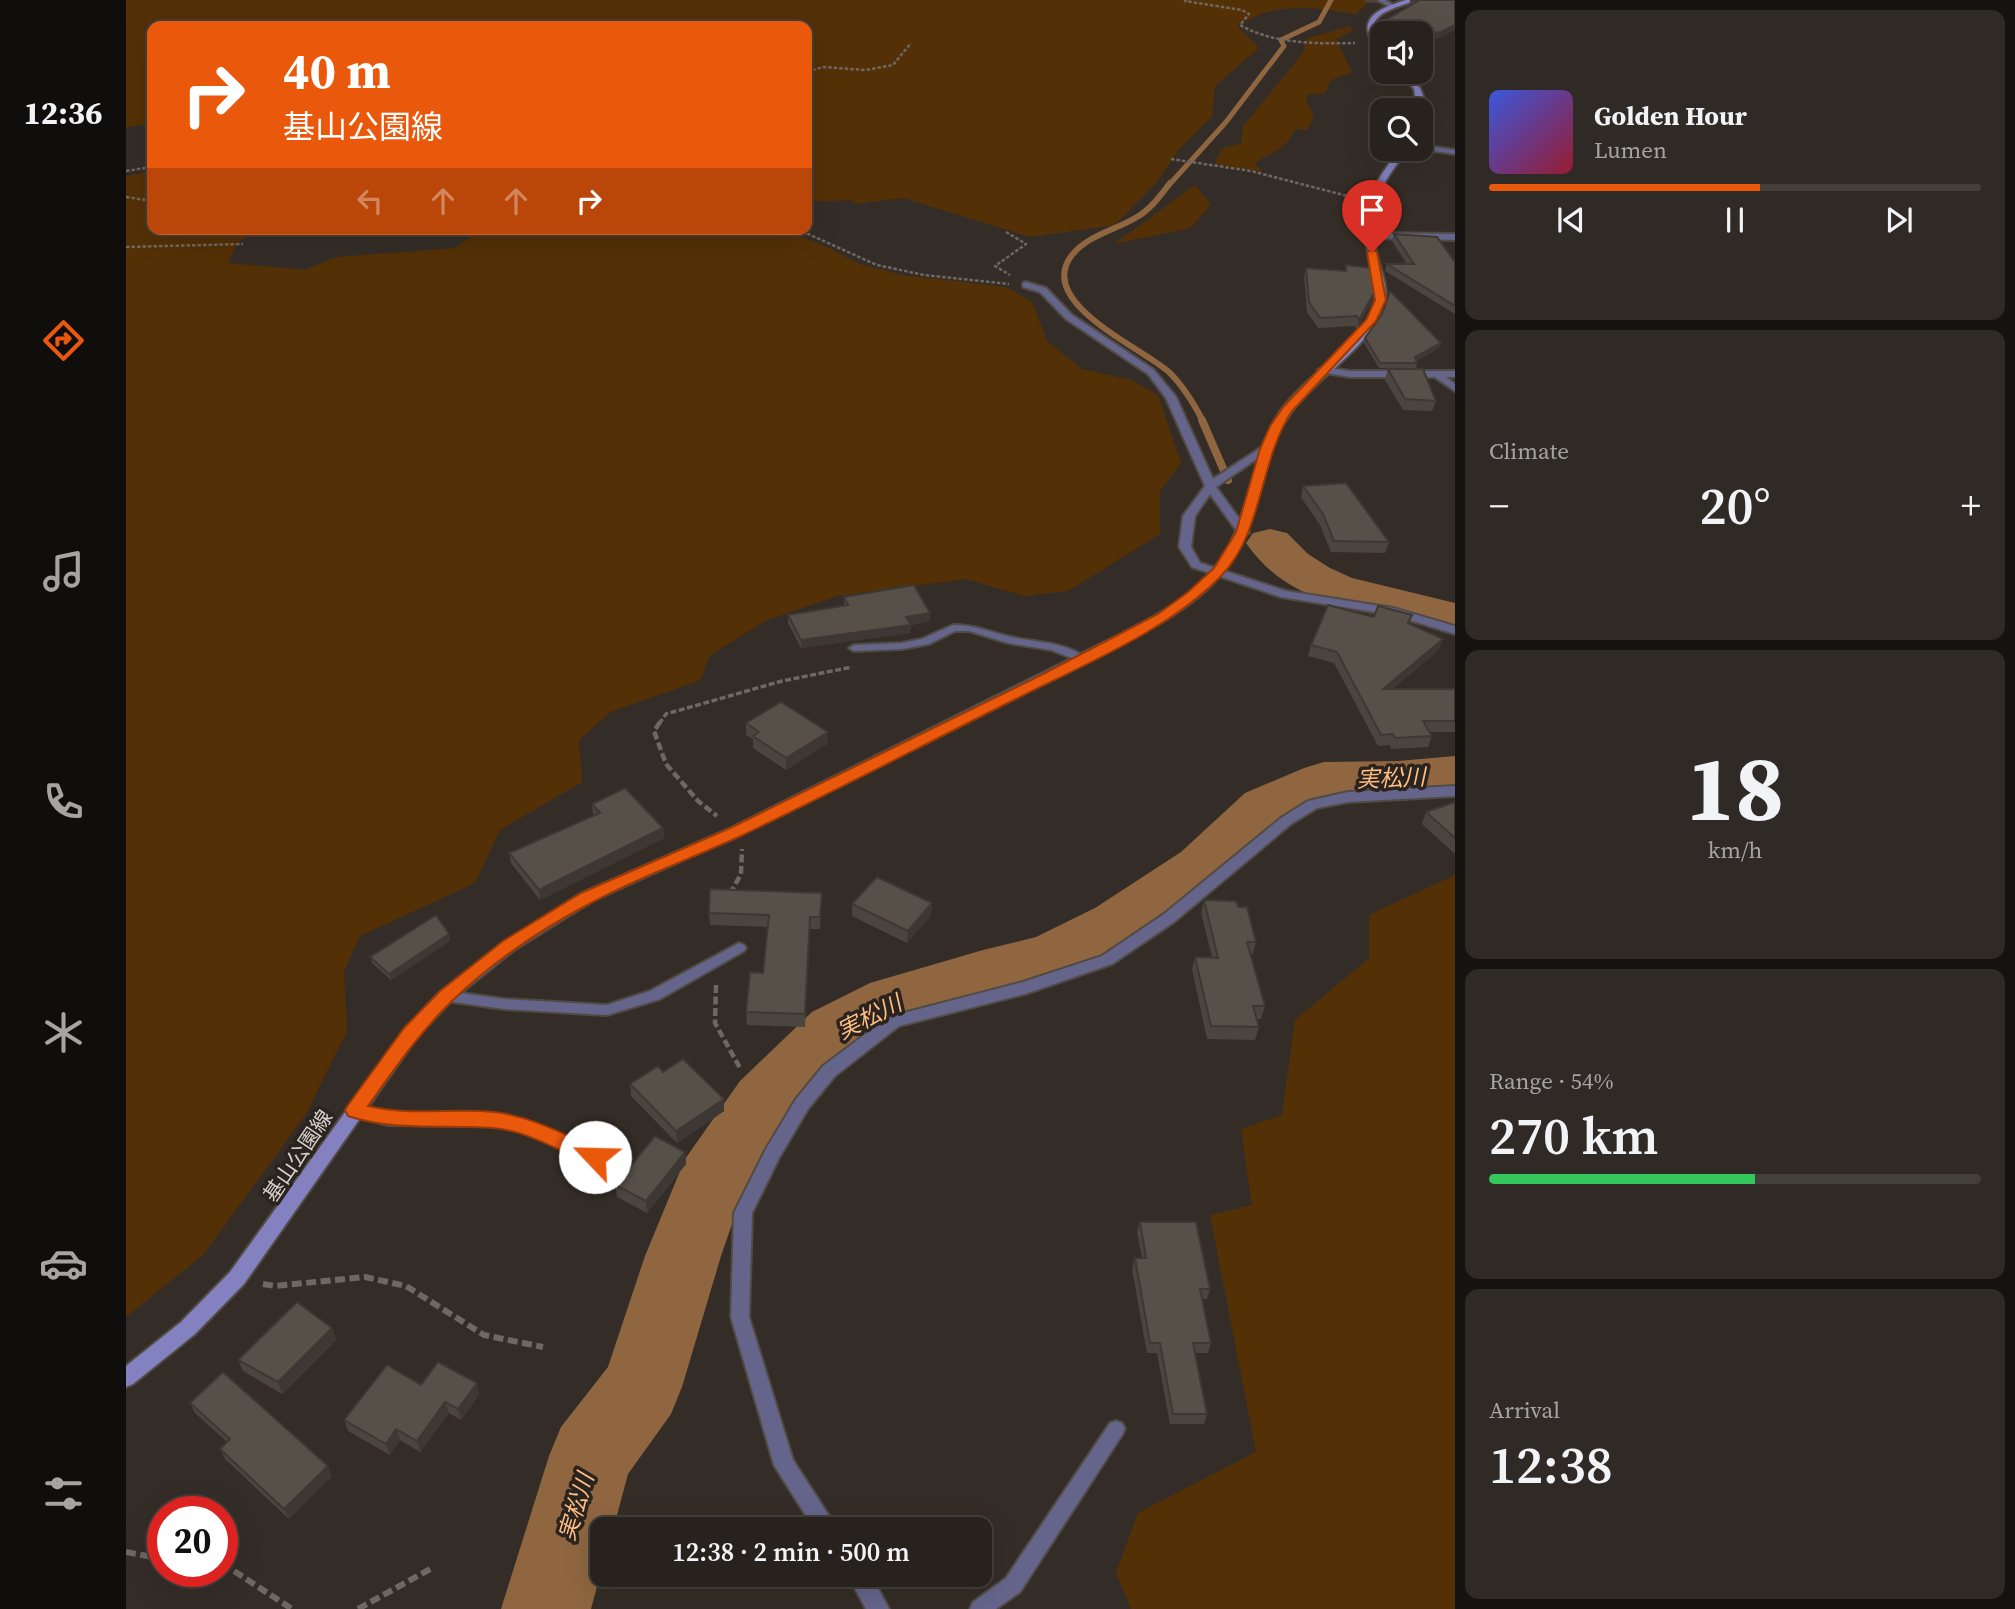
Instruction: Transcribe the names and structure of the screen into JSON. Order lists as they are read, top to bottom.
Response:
{
  "streets": {
    "main road": ["基山公園線"]
  },
  "water": ["実松川"],
  "page": {
    "tabs": "12:36",
    "turn": ["40 m", "基山公園線"],
    "song": ["Golden Hour", "Lumen"],
    "tile": [
      "Climate",
      ["18", "km/h"],
      ["Range · 54%", "270 km"],
      ["Arrival", "12:38"]
    ],
    "heat": ["−", "20°", "+"],
    "limit": "20",
    "trip": "12:38 · 2 min · 500 m"
  }
}
